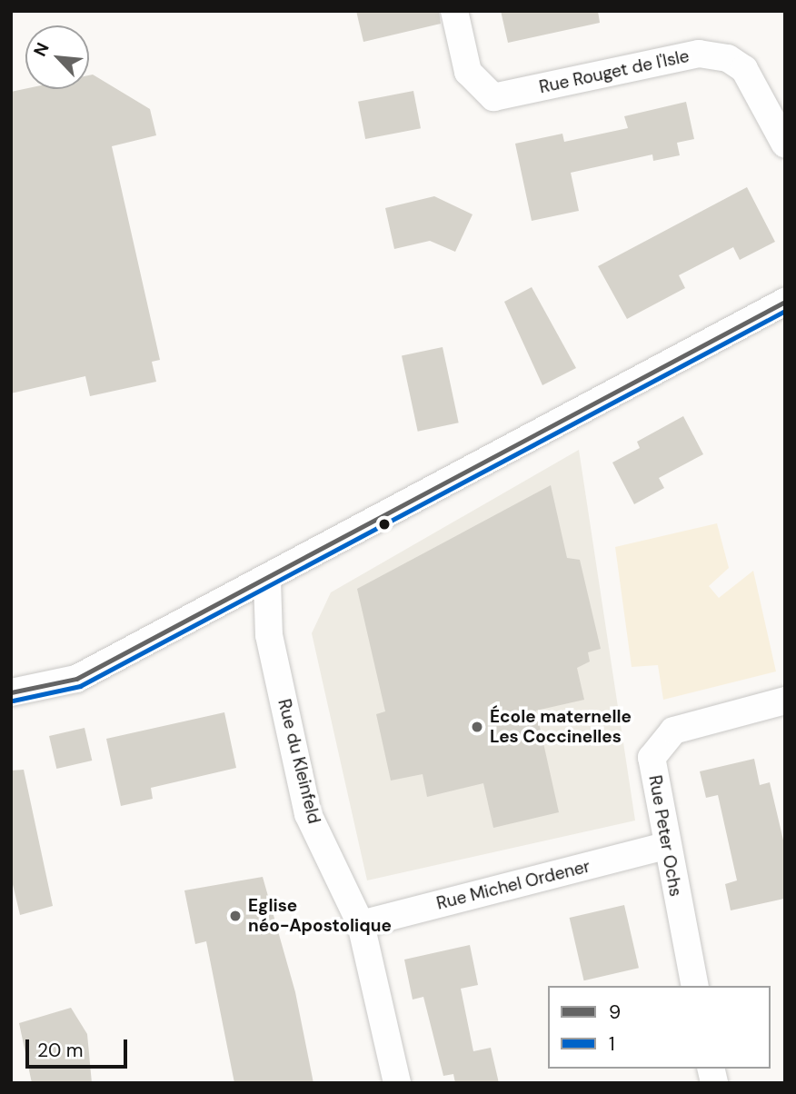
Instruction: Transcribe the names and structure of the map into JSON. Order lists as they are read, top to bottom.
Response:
{
  "streets": {
    "street": [
      "Rue Rouget de l'Isle",
      "Rue du Kleinfeld",
      "Rue Peter Ochs",
      "Rue Michel Ordener"
    ]
  },
  "crossings": [
    ["Rue du Kleinfeld", "Rue Michel Ordener"],
    ["Rue Peter Ochs", "Rue Michel Ordener"]
  ],
  "places": ["École maternelle Les Coccinelles", "Eglise néo-Apostolique"],
  "lines": ["transit line 9", "transit line 1"],
  "legend": ["9", "1"],
  "scale_bar": "20 m",
  "north": "top left"
}
